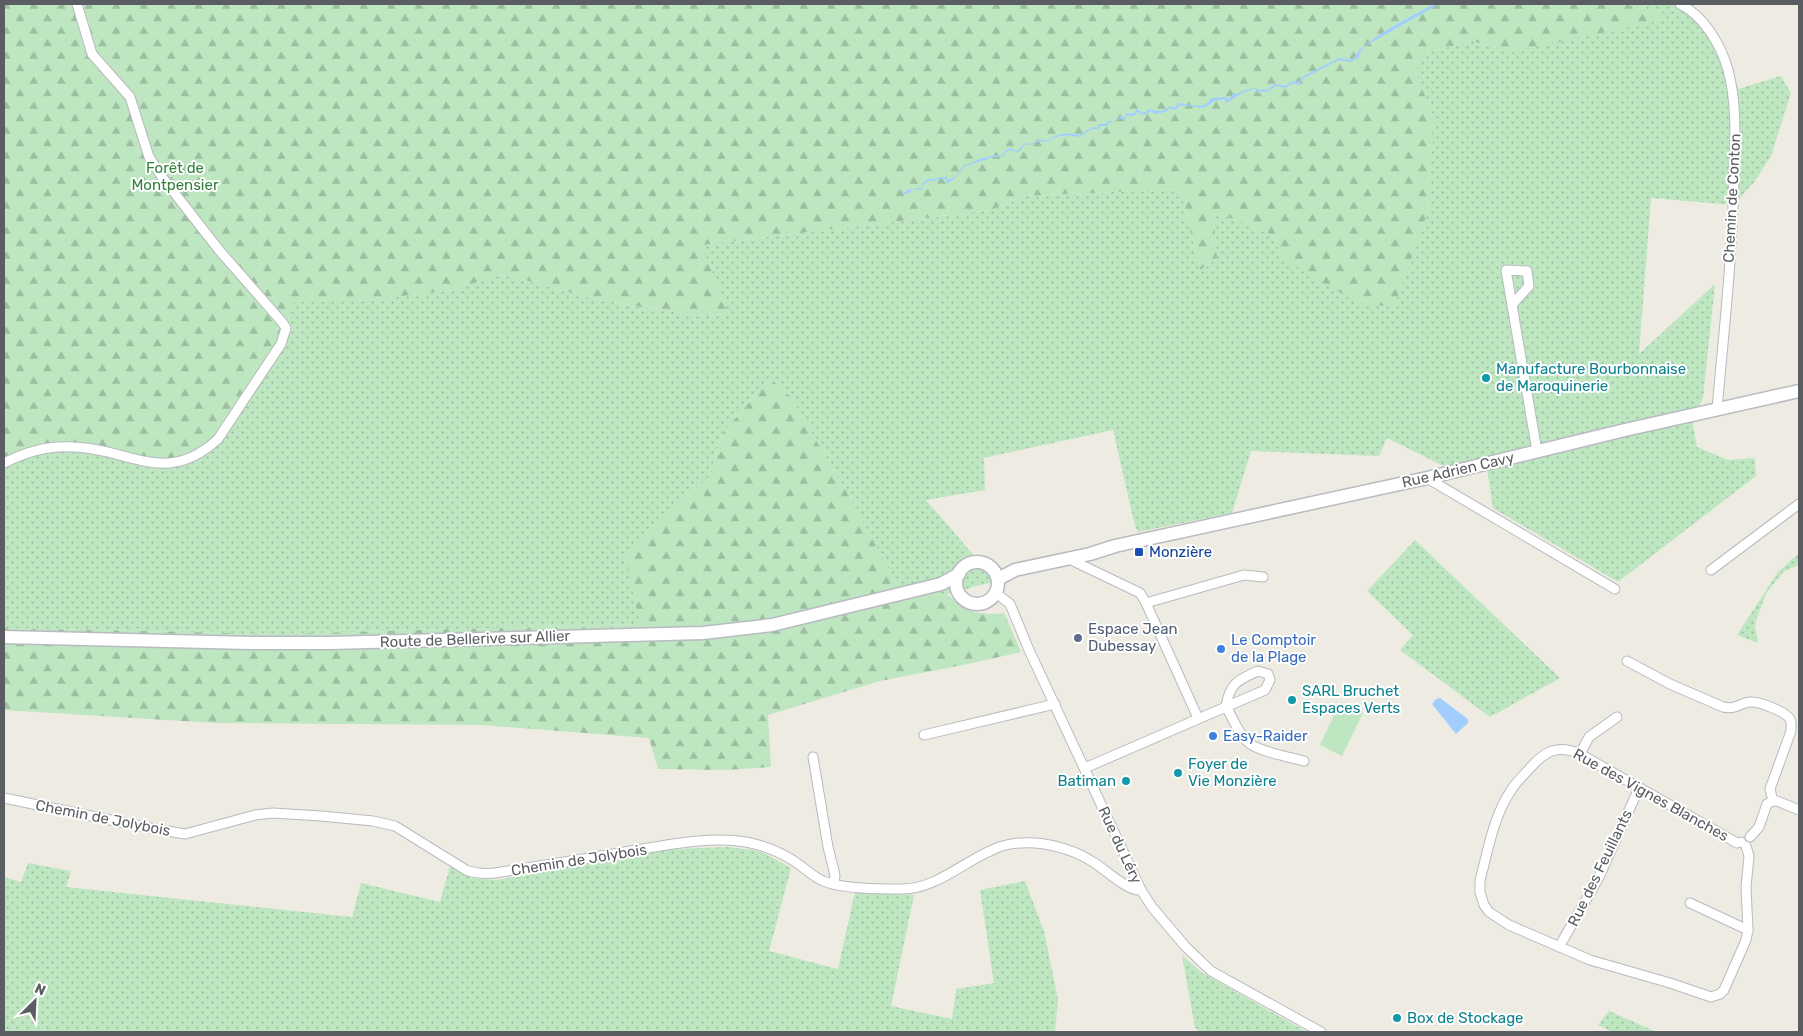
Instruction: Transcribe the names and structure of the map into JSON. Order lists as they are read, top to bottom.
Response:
{
  "streets": {
    "main road": ["Rue Adrien Cavy", "Route de Bellerive sur Allier"],
    "street": [
      "Chemin de Conton",
      "Rue des Vignes Blanches",
      "Chemin de Jolybois",
      "Rue du Léry",
      "Rue des Feuillants"
    ]
  },
  "crossings": [
    ["Chemin de Conton", "Rue Adrien Cavy"],
    ["Rue Adrien Cavy", "Route de Bellerive sur Allier"],
    ["Rue Adrien Cavy", "Rue du Léry"],
    ["Route de Bellerive sur Allier", "Rue du Léry"],
    ["Rue des Vignes Blanches", "Rue des Feuillants"],
    ["Chemin de Jolybois", "Rue du Léry"]
  ],
  "parks": ["Forêt de Montpensier"],
  "places": {
    "other": [
      "Manufacture Bourbonnaise de Maroquinerie",
      "Espace Jean Dubessay",
      "Le Comptoir de la Plage",
      "SARL Bruchet Espaces Verts",
      "Easy-Raider",
      "Foyer de Vie Monzière",
      "Batiman",
      "Box de Stockage"
    ],
    "transit": ["Monzière"]
  },
  "north": "top right"
}
